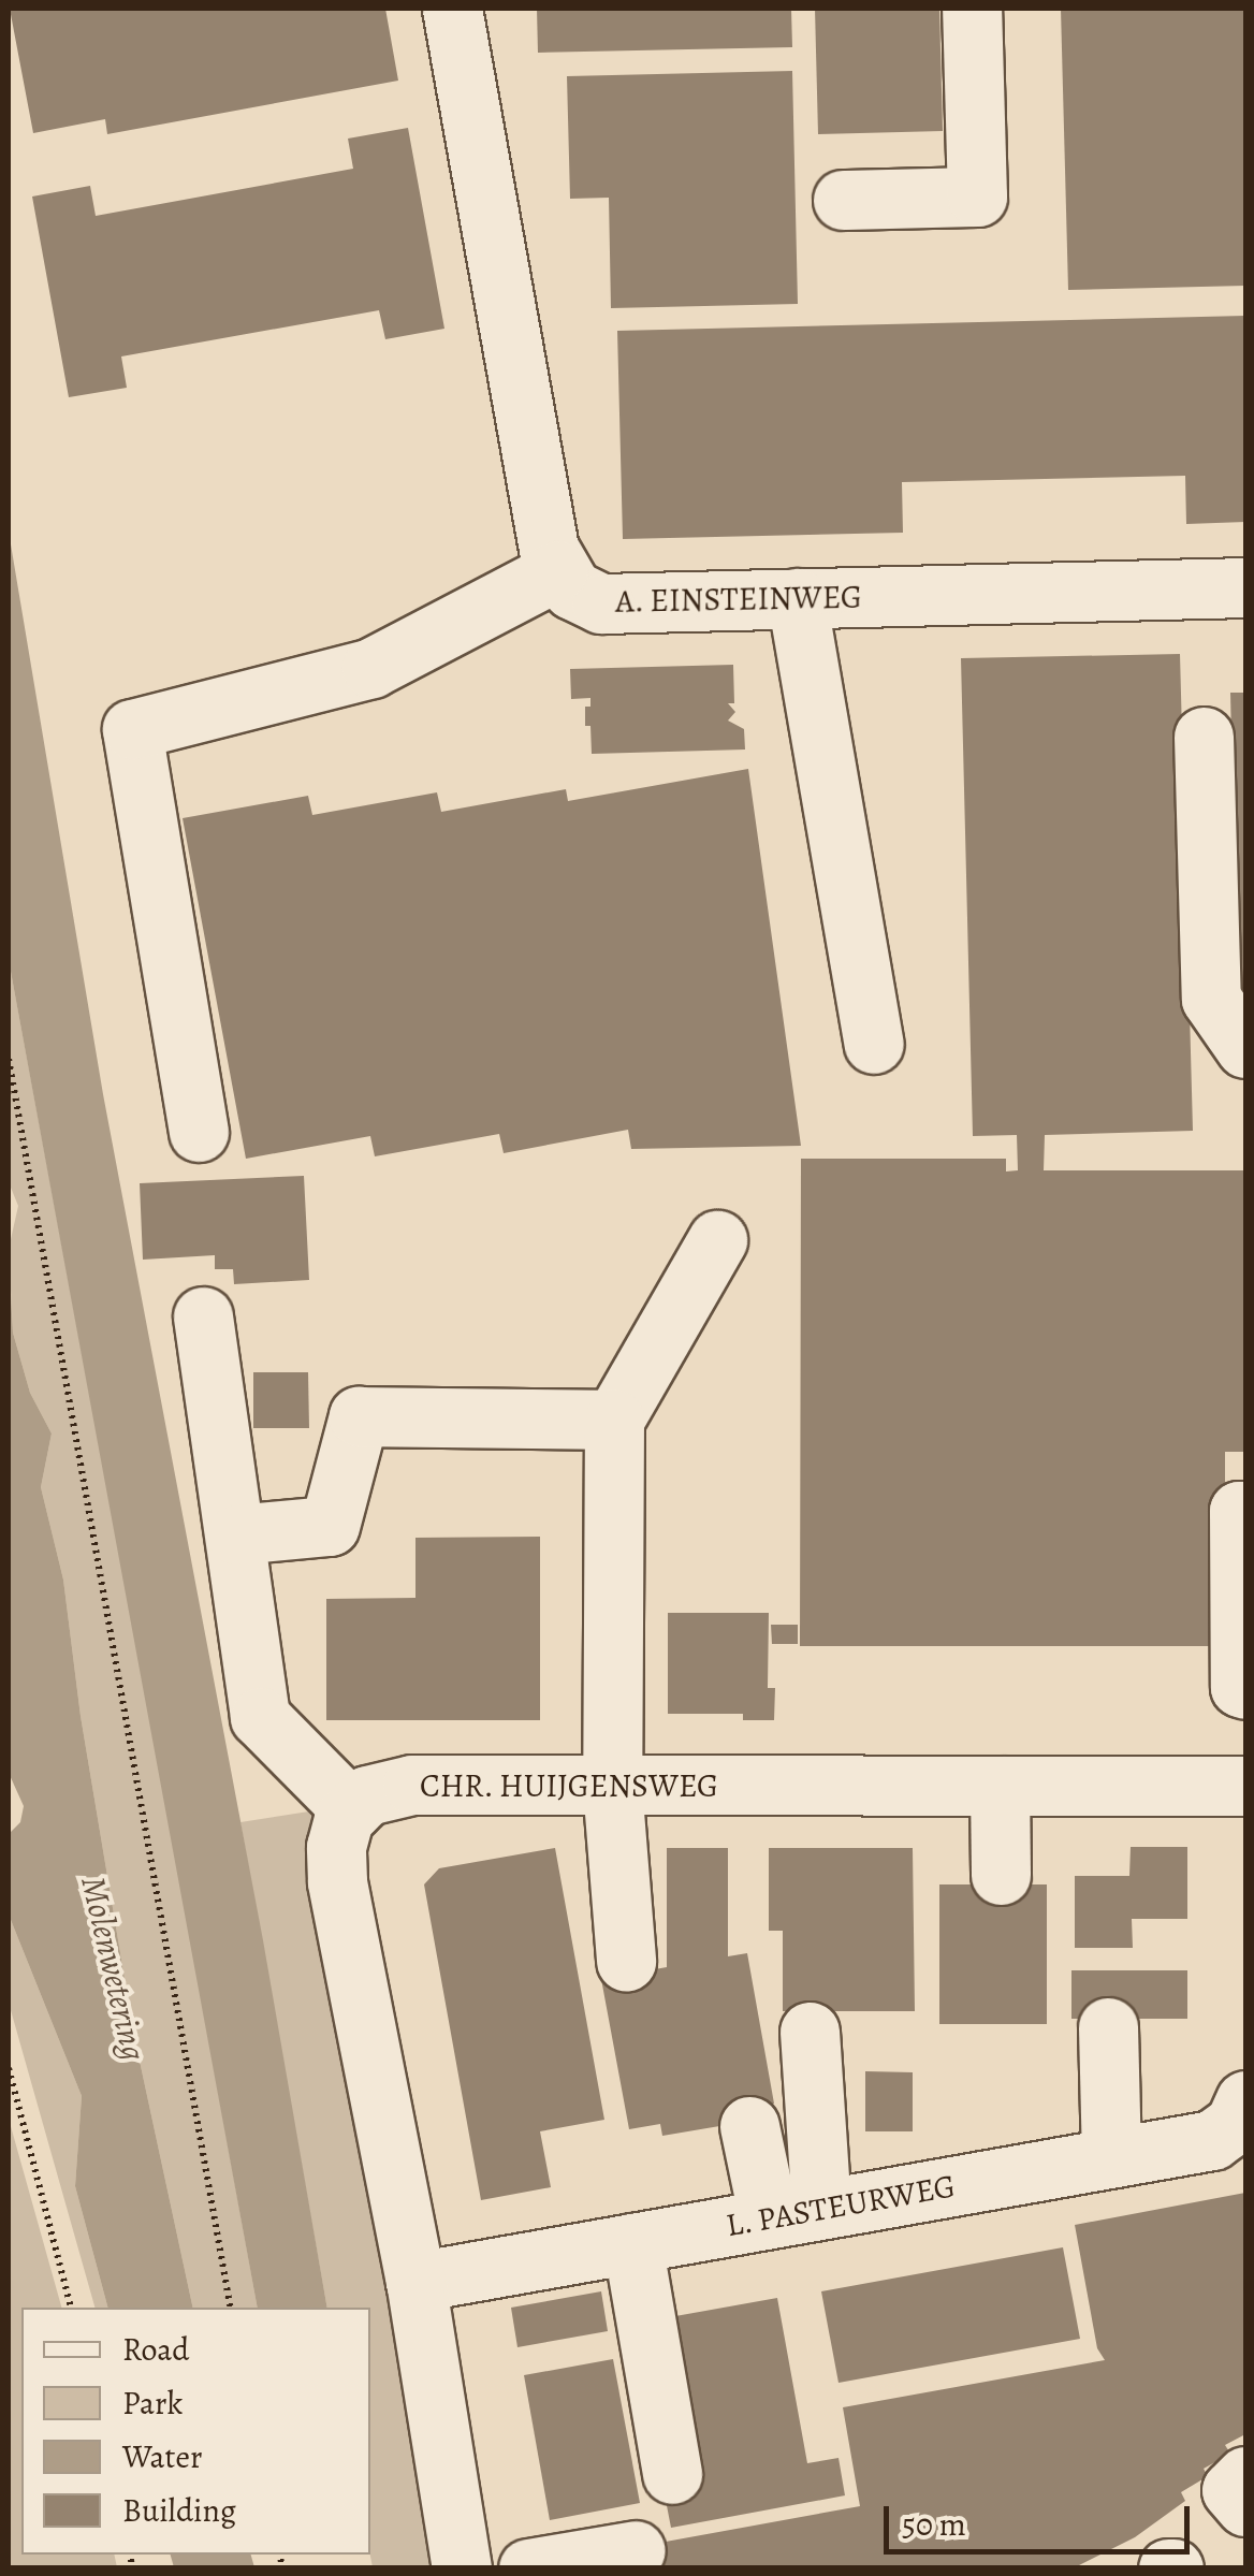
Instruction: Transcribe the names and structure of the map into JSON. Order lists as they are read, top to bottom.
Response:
{
  "streets": {
    "street": ["A. EINSTEINWEG", "CHR. HUIJGENSWEG", "L. PASTEURWEG"]
  },
  "water": ["Molenwetering"],
  "legend": [
    "Road",
    "Park",
    "Water",
    "Building"
  ],
  "scale_bar": "50 m"
}
